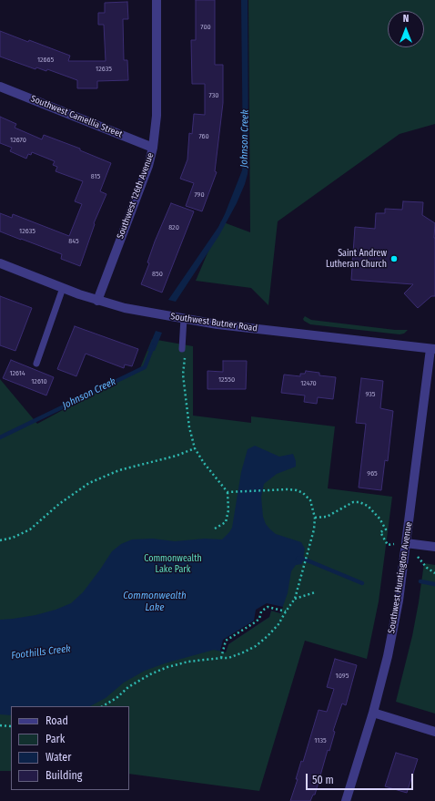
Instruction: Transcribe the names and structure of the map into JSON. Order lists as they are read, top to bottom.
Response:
{
  "streets": {
    "street": [
      "Southwest Camellia Street",
      "Southwest 126th Avenue",
      "Southwest Butner Road",
      "Southwest Huntington Avenue"
    ]
  },
  "crossings": [
    ["Southwest Camellia Street", "Southwest 126th Avenue"],
    ["Southwest 126th Avenue", "Southwest Butner Road"],
    ["Southwest Butner Road", "Southwest Huntington Avenue"]
  ],
  "water": ["Johnson Creek", "Commonwealth Lake", "Foothills Creek"],
  "parks": ["Commonwealth Lake Park"],
  "places": ["Saint Andrew Lutheran Church"],
  "house_numbers": [
    "700",
    "12665",
    "12635",
    "730",
    "760",
    "12670",
    "815",
    "790",
    "820",
    "12635",
    "845",
    "850",
    "12614",
    "12550",
    "12610",
    "12470",
    "935",
    "965",
    "1095",
    "1135"
  ],
  "legend": [
    "Road",
    "Park",
    "Water",
    "Building"
  ],
  "scale_bar": "50 m",
  "north": "top"
}
